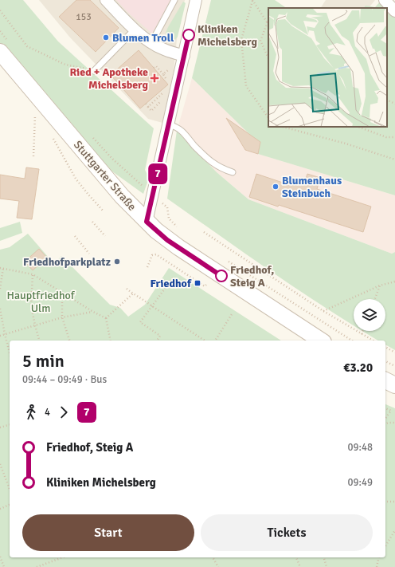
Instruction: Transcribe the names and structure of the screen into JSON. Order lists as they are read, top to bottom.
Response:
{
  "streets": {
    "main road": ["Stuttgarter Straße"]
  },
  "parks": ["Hauptfriedhof Ulm"],
  "places": {
    "other": [
      "Kliniken Michelsberg",
      "Blumen Troll",
      "Blumenhaus Steinbuch",
      "Friedhofparkplatz",
      "Friedhof, Steig A"
    ],
    "health": ["Ried + Apotheke Michelsberg"],
    "transit": ["Friedhof"]
  },
  "lines": ["bus line 7"],
  "house_numbers": ["153"],
  "page": {
    "on_map": "7",
    "heading": ["5 min", "09:44 – 09:49 · Bus", "€3.20"],
    "legs": ["4", "7"],
    "list": [
      {
        "name": "Friedhof, Steig A",
        "value": "09:48"
      },
      {
        "name": "Kliniken Michelsberg",
        "value": "09:49"
      }
    ],
    "buttons": ["Start", "Tickets"]
  }
}
